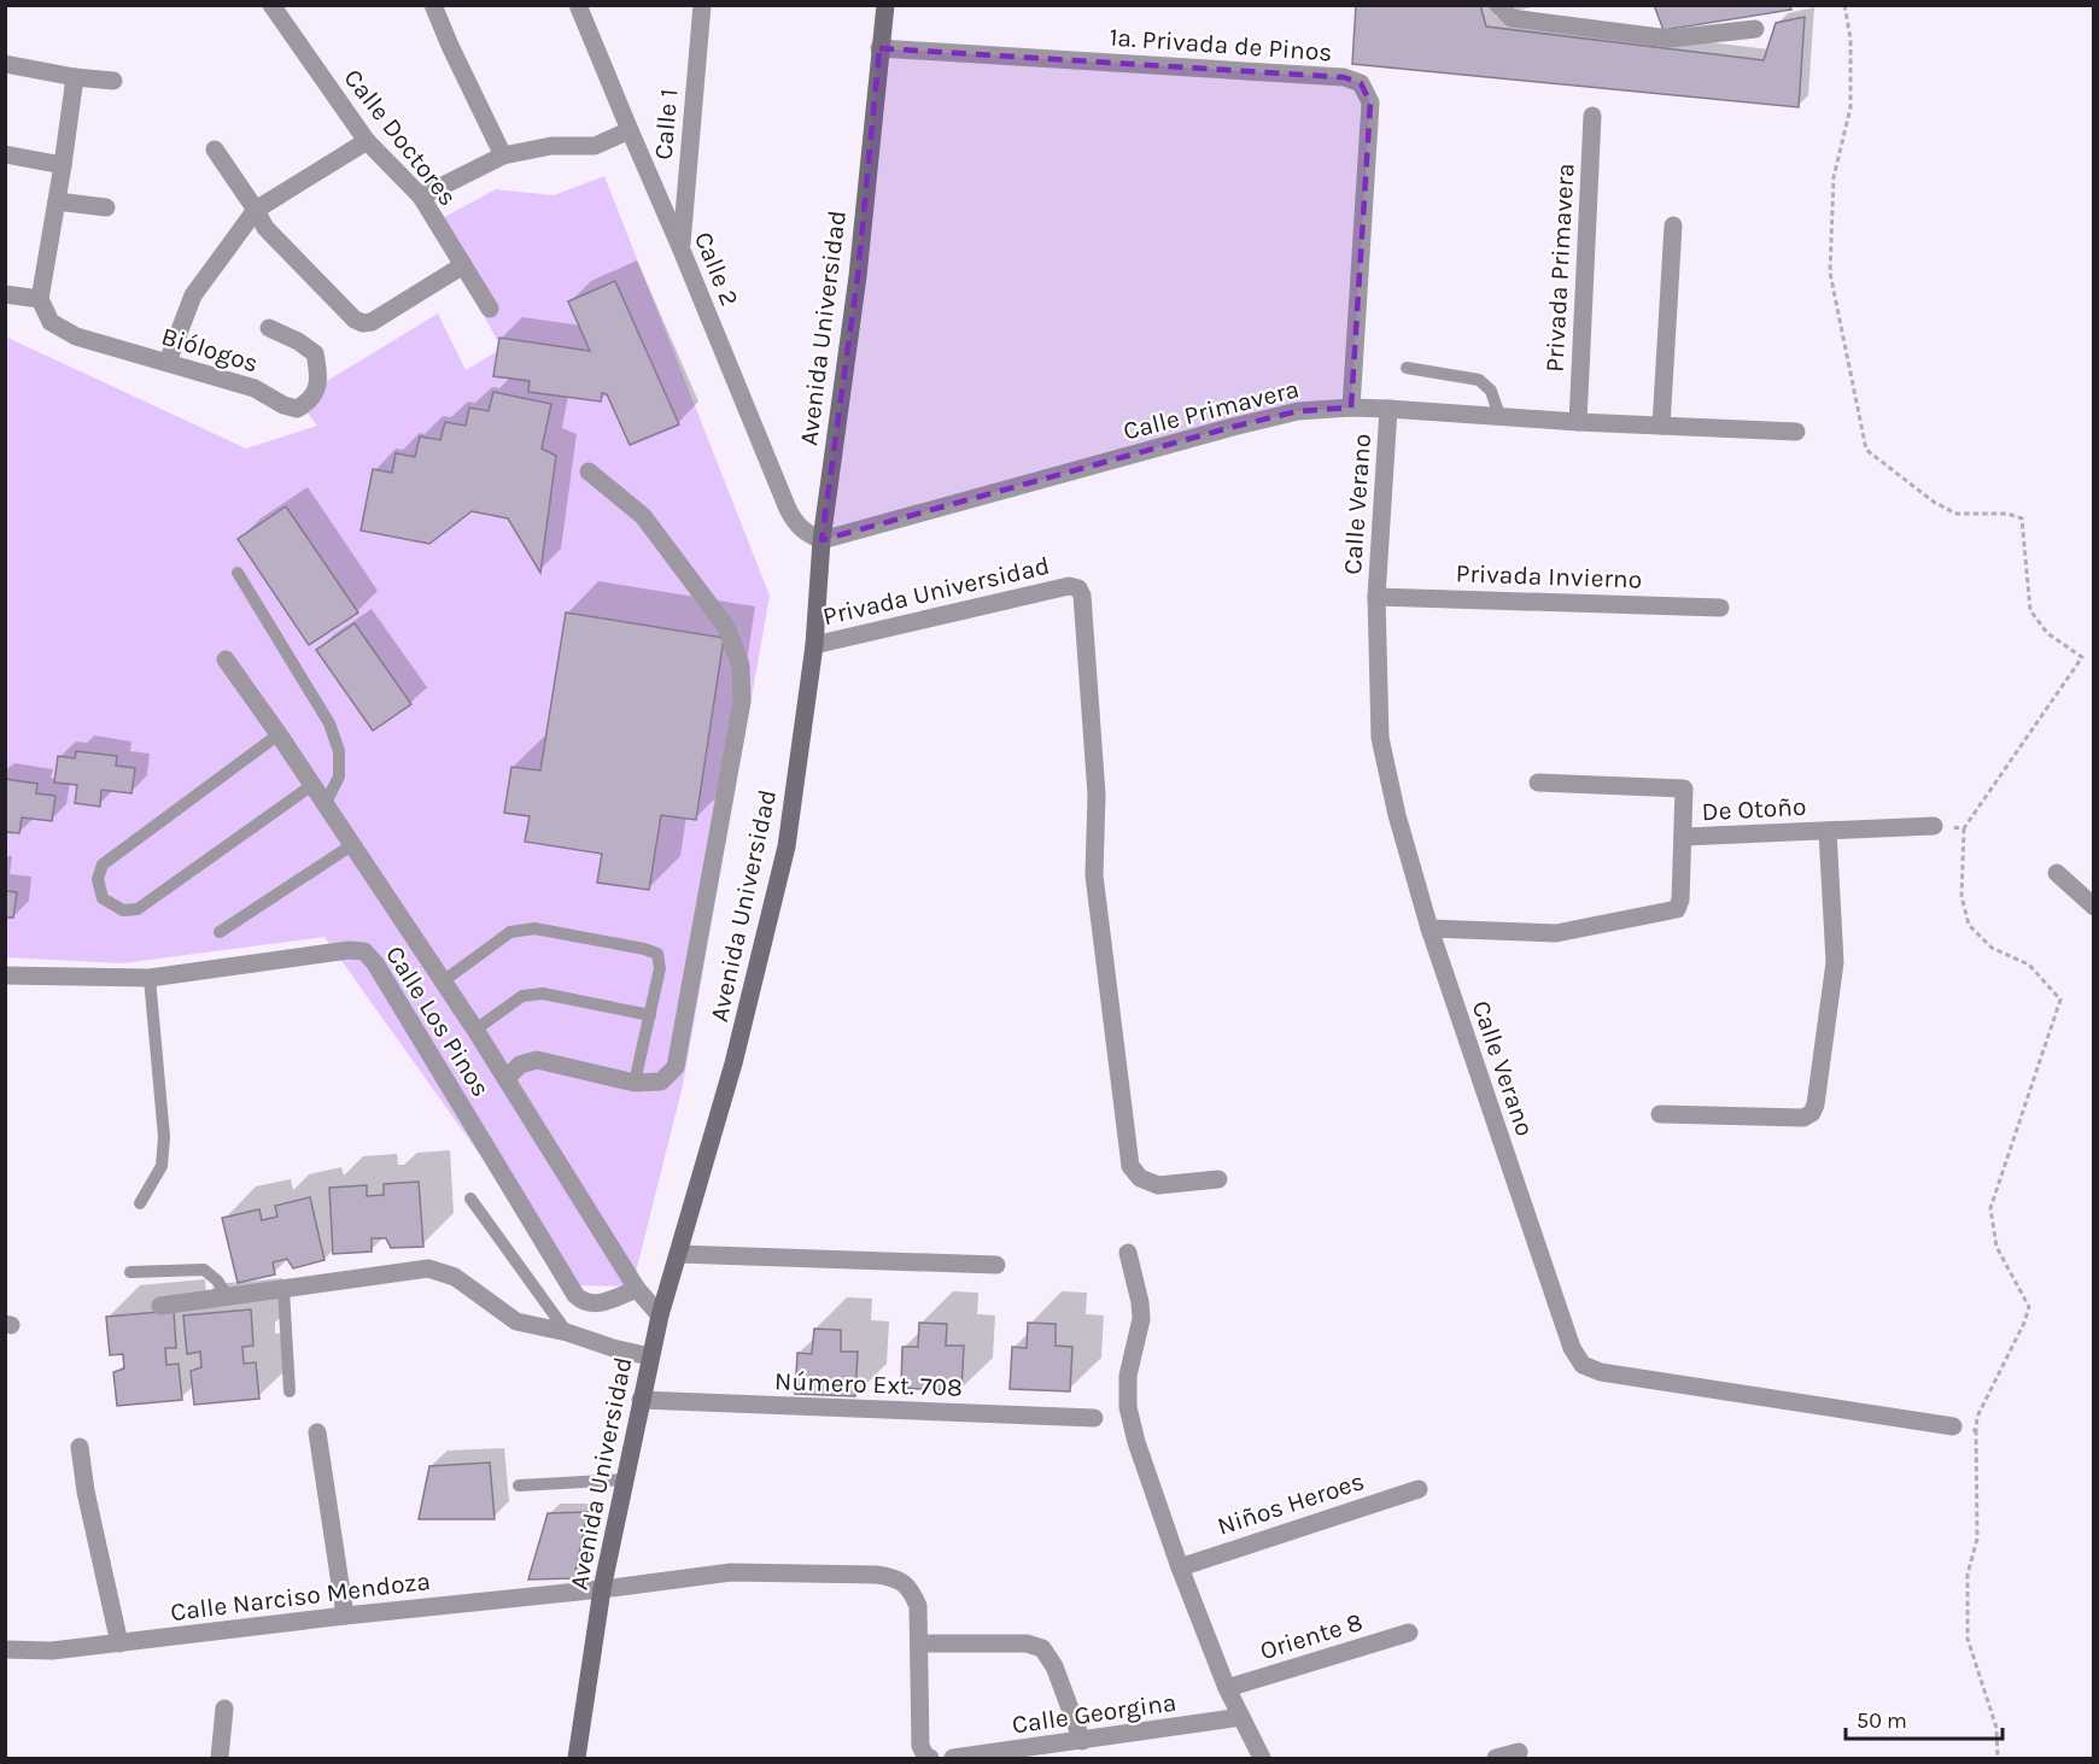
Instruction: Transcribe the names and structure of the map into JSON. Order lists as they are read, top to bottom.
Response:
{
  "streets": {
    "street": [
      "1a. Privada de Pinos",
      "Calle 1",
      "Calle Doctores",
      "Privada Primavera",
      "Calle 2",
      "Avenida Universidad",
      "Biólogos",
      "Calle Primavera",
      "Calle Verano",
      "Privada Invierno",
      "Privada Universidad",
      "De Otoño",
      "Calle Los Pinos",
      "Número Ext. 708",
      "Niños Heroes",
      "Calle Narciso Mendoza",
      "Oriente 8",
      "Calle Georgina"
    ]
  },
  "crossings": [
    ["1a. Privada de Pinos", "Avenida Universidad"],
    ["1a. Privada de Pinos", "Calle Primavera"],
    ["Calle 1", "Calle 2"],
    ["Privada Primavera", "Calle Primavera"],
    ["Calle 2", "Avenida Universidad"],
    ["Calle 2", "Calle Primavera"],
    ["Avenida Universidad", "Calle Primavera"],
    ["Avenida Universidad", "Privada Universidad"],
    ["Avenida Universidad", "Número Ext. 708"],
    ["Avenida Universidad", "Calle Narciso Mendoza"],
    ["Calle Primavera", "Calle Verano"],
    ["Calle Verano", "Privada Invierno"],
    ["Calle Verano", "De Otoño"]
  ],
  "scale_bar": "50 m"
}
